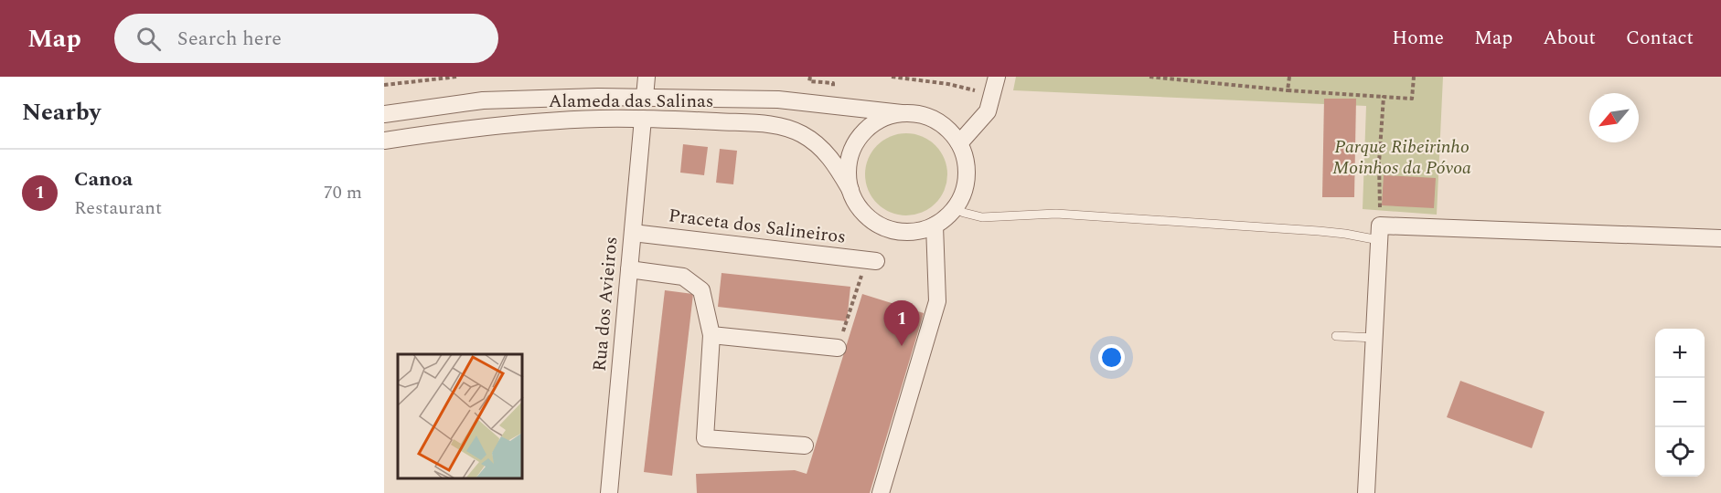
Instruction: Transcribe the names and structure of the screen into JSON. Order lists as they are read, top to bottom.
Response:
{
  "streets": {
    "street": ["Alameda das Salinas", "Praceta dos Salineiros", "Rua dos Avieiros"]
  },
  "crossings": [
    ["Alameda das Salinas", "Rua dos Avieiros"],
    ["Praceta dos Salineiros", "Rua dos Avieiros"]
  ],
  "parks": ["Parque Ribeirinho Moinhos da Póvoa"],
  "north": "bottom left",
  "page": {
    "header": "Map",
    "search": "Search here",
    "nav": [
      "Home",
      "Map",
      "About",
      "Contact"
    ],
    "heading": "Nearby",
    "list": [
      {
        "mark": "1",
        "name": "Canoa",
        "note": "Restaurant",
        "value": "70 m"
      }
    ],
    "pins": "1",
    "map_buttons": ["+", "−"]
  }
}
